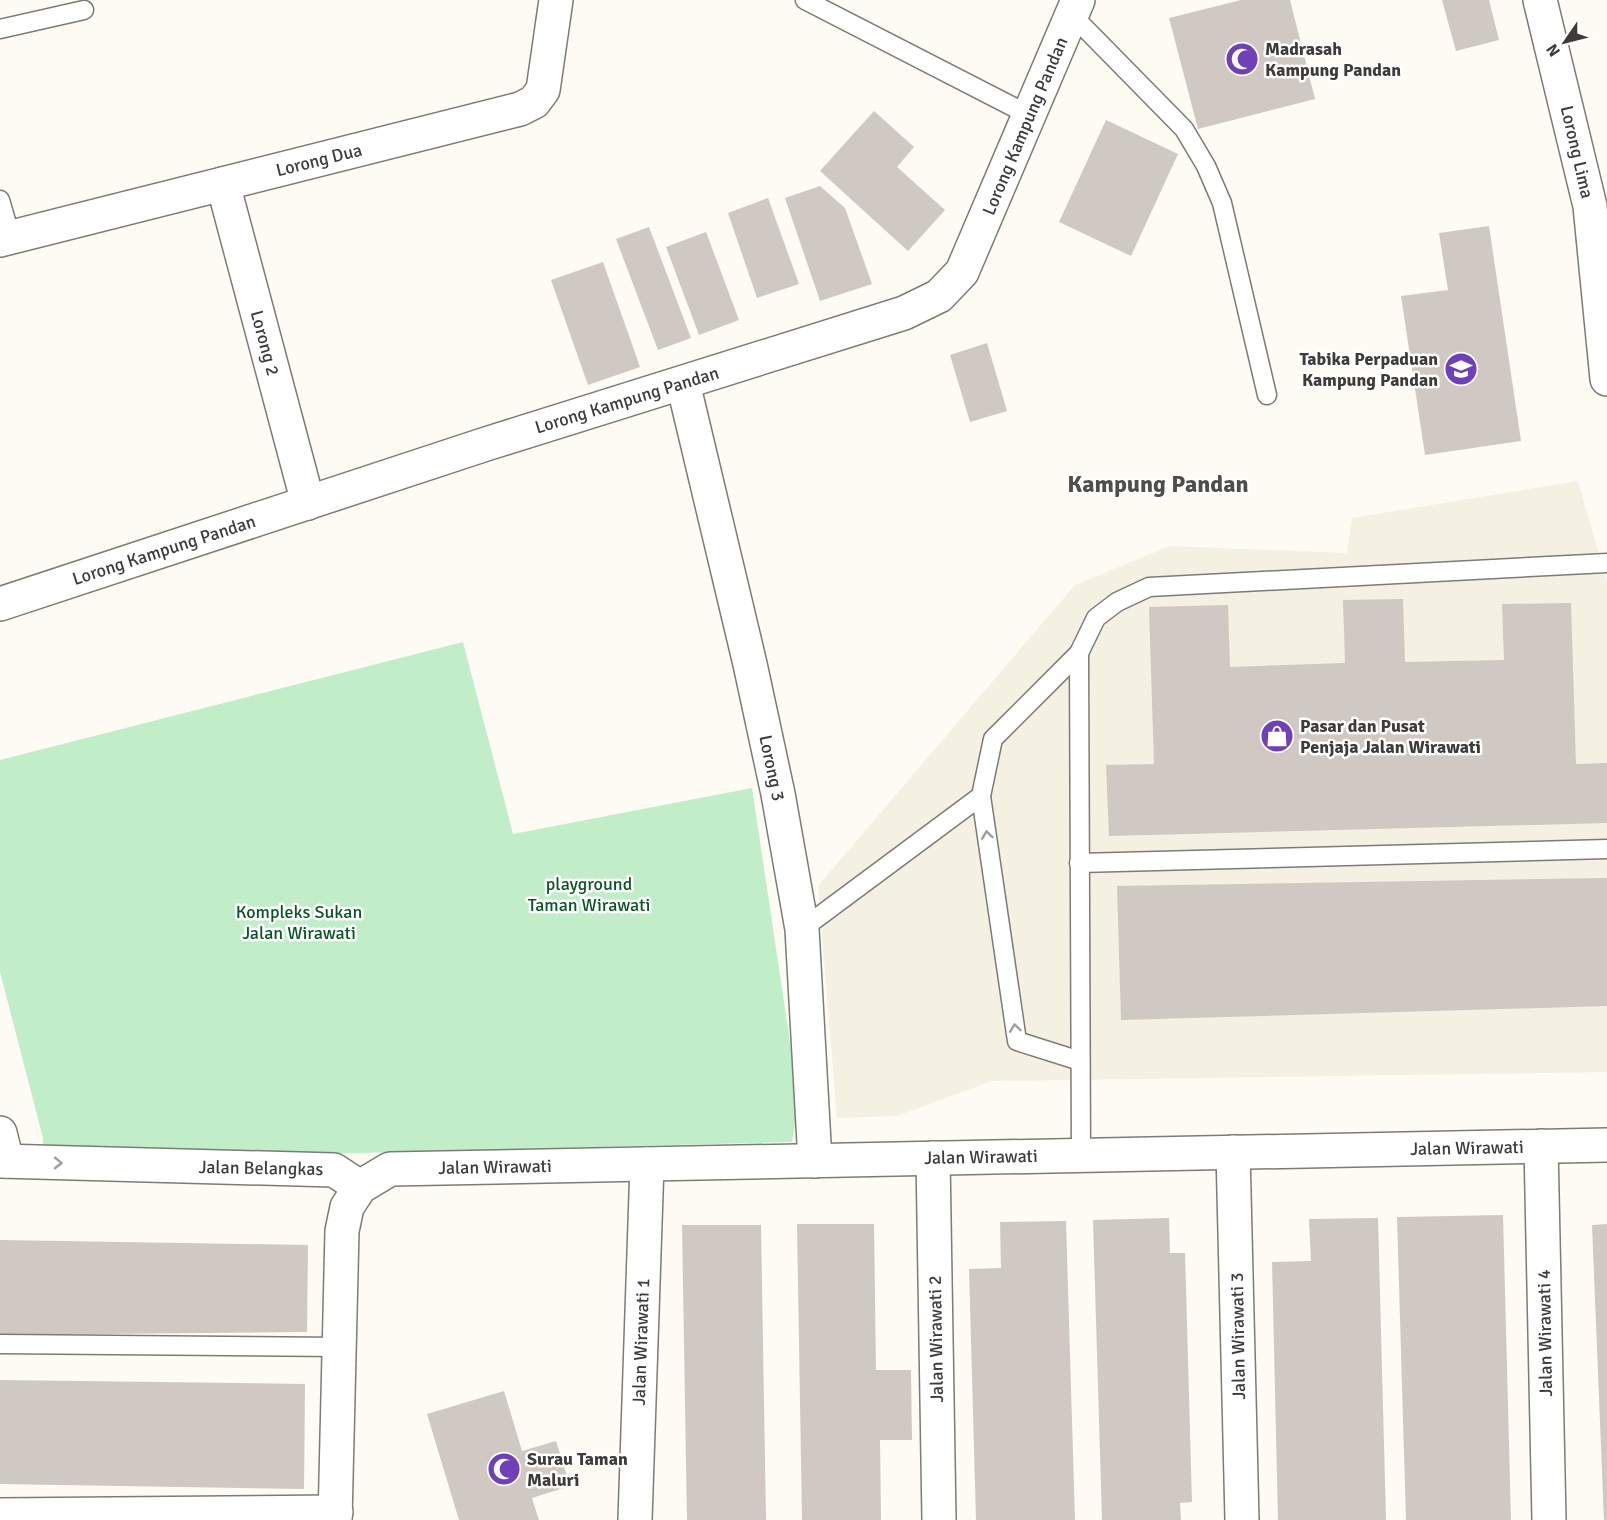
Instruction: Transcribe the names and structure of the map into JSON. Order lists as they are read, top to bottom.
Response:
{
  "streets": {
    "street": [
      "Lorong Kampung Pandan",
      "Lorong Lima",
      "Lorong Dua",
      "Lorong 2",
      "Lorong 3",
      "Jalan Wirawati",
      "Jalan Belangkas",
      "Jalan Wirawati 4",
      "Jalan Wirawati 3",
      "Jalan Wirawati 2",
      "Jalan Wirawati 1"
    ]
  },
  "crossings": [
    ["Lorong Kampung Pandan", "Lorong 2"],
    ["Lorong Kampung Pandan", "Lorong 3"],
    ["Lorong Dua", "Lorong 2"],
    ["Lorong 3", "Jalan Wirawati"],
    ["Jalan Wirawati", "Jalan Belangkas"],
    ["Jalan Wirawati", "Jalan Wirawati 4"],
    ["Jalan Wirawati", "Jalan Wirawati 3"],
    ["Jalan Wirawati", "Jalan Wirawati 2"],
    ["Jalan Wirawati", "Jalan Wirawati 1"]
  ],
  "one_way": ["Jalan Belangkas"],
  "districts": ["Kampung Pandan"],
  "parks": ["playground Taman Wirawati", "Kompleks Sukan Jalan Wirawati"],
  "places": {
    "mosque": ["Madrasah Kampung Pandan", "Surau Taman Maluri"],
    "school or university": ["Tabika Perpaduan Kampung Pandan"],
    "shop": ["Pasar dan Pusat Penjaja Jalan Wirawati"]
  },
  "north": "bottom left"
}
